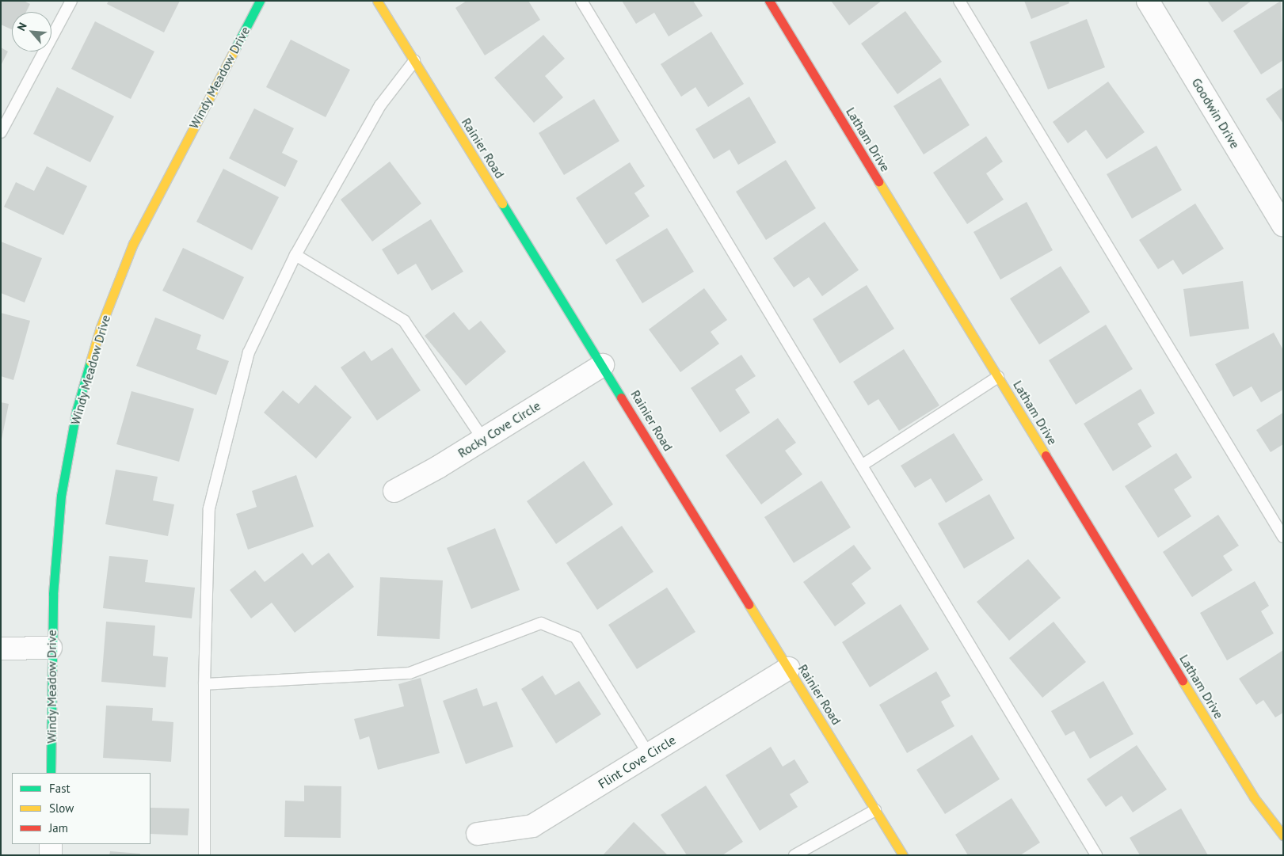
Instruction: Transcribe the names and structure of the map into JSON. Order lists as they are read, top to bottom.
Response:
{
  "streets": {
    "street": [
      "Windy Meadow Drive",
      "Goodwin Drive",
      "Latham Drive",
      "Rainier Road",
      "Rocky Cove Circle",
      "Flint Cove Circle"
    ]
  },
  "crossings": [
    ["Rainier Road", "Rocky Cove Circle"],
    ["Rainier Road", "Flint Cove Circle"]
  ],
  "legend": ["Fast", "Slow", "Jam"],
  "north": "top left"
}
